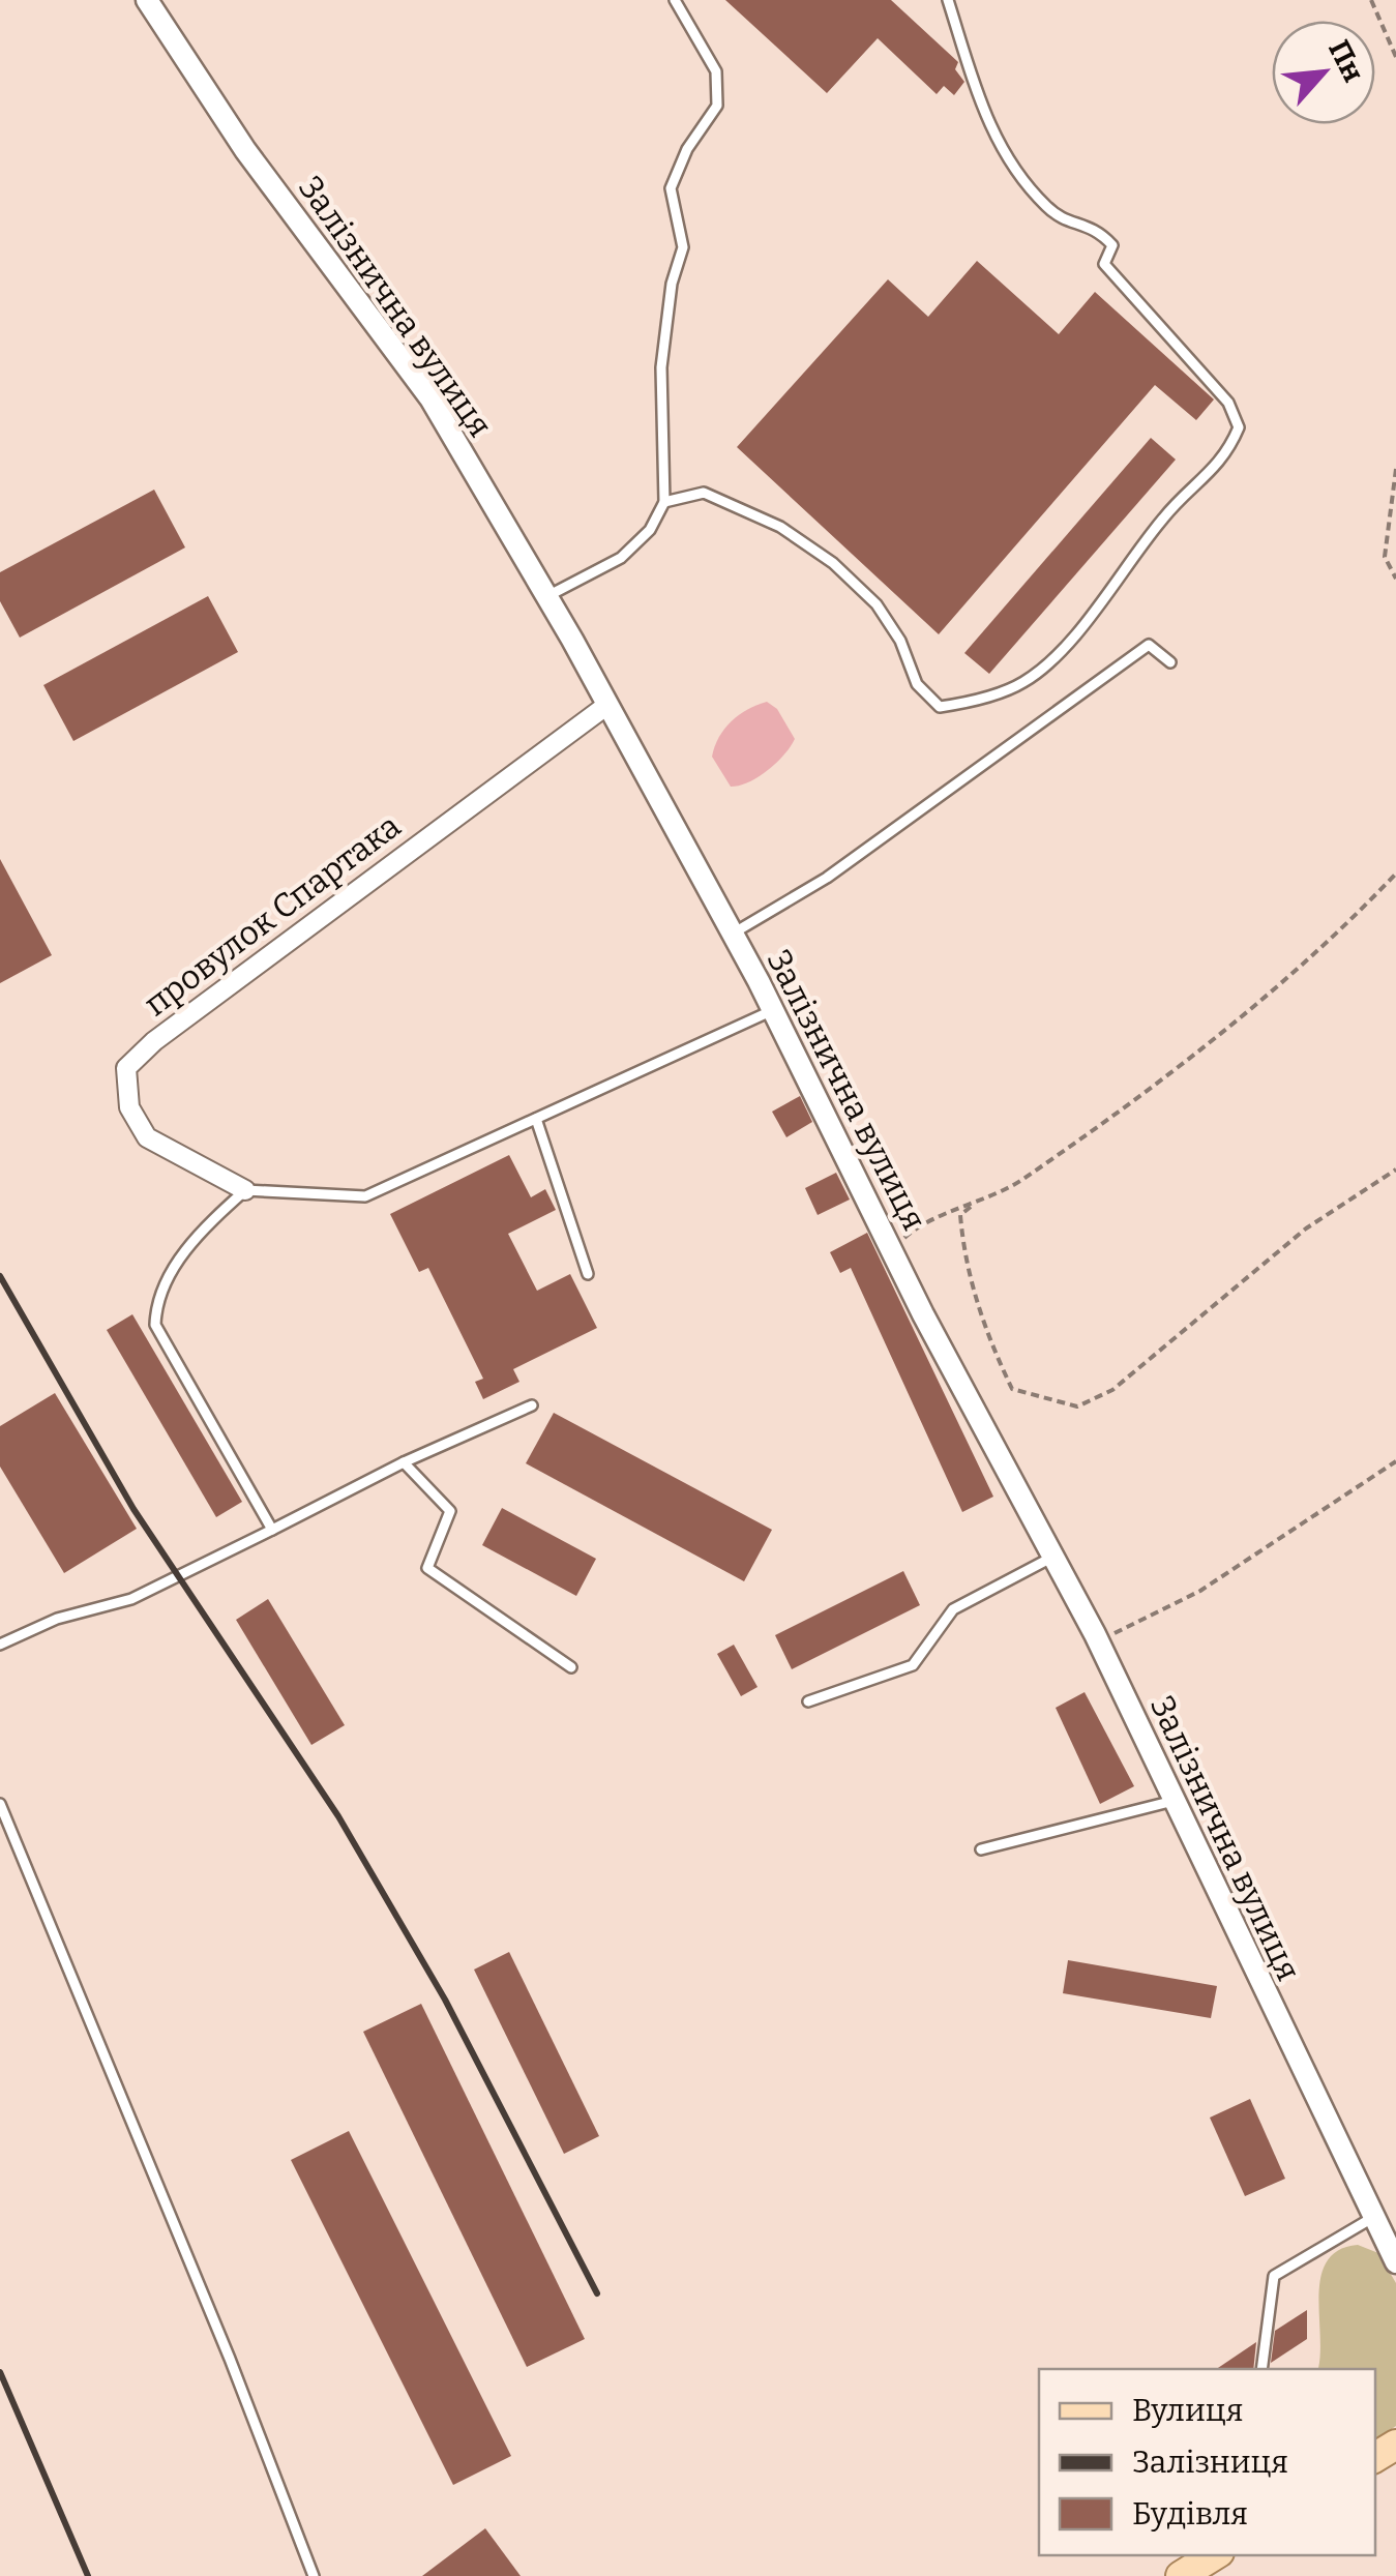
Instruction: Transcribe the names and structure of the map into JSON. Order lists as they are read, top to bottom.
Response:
{
  "streets": {
    "street": ["Залізнична вулиця", "провулок Спартака"]
  },
  "crossings": [
    ["Залізнична вулиця", "провулок Спартака"]
  ],
  "legend": ["Вулиця", "Залізниця", "Будівля"],
  "north": "top right"
}
